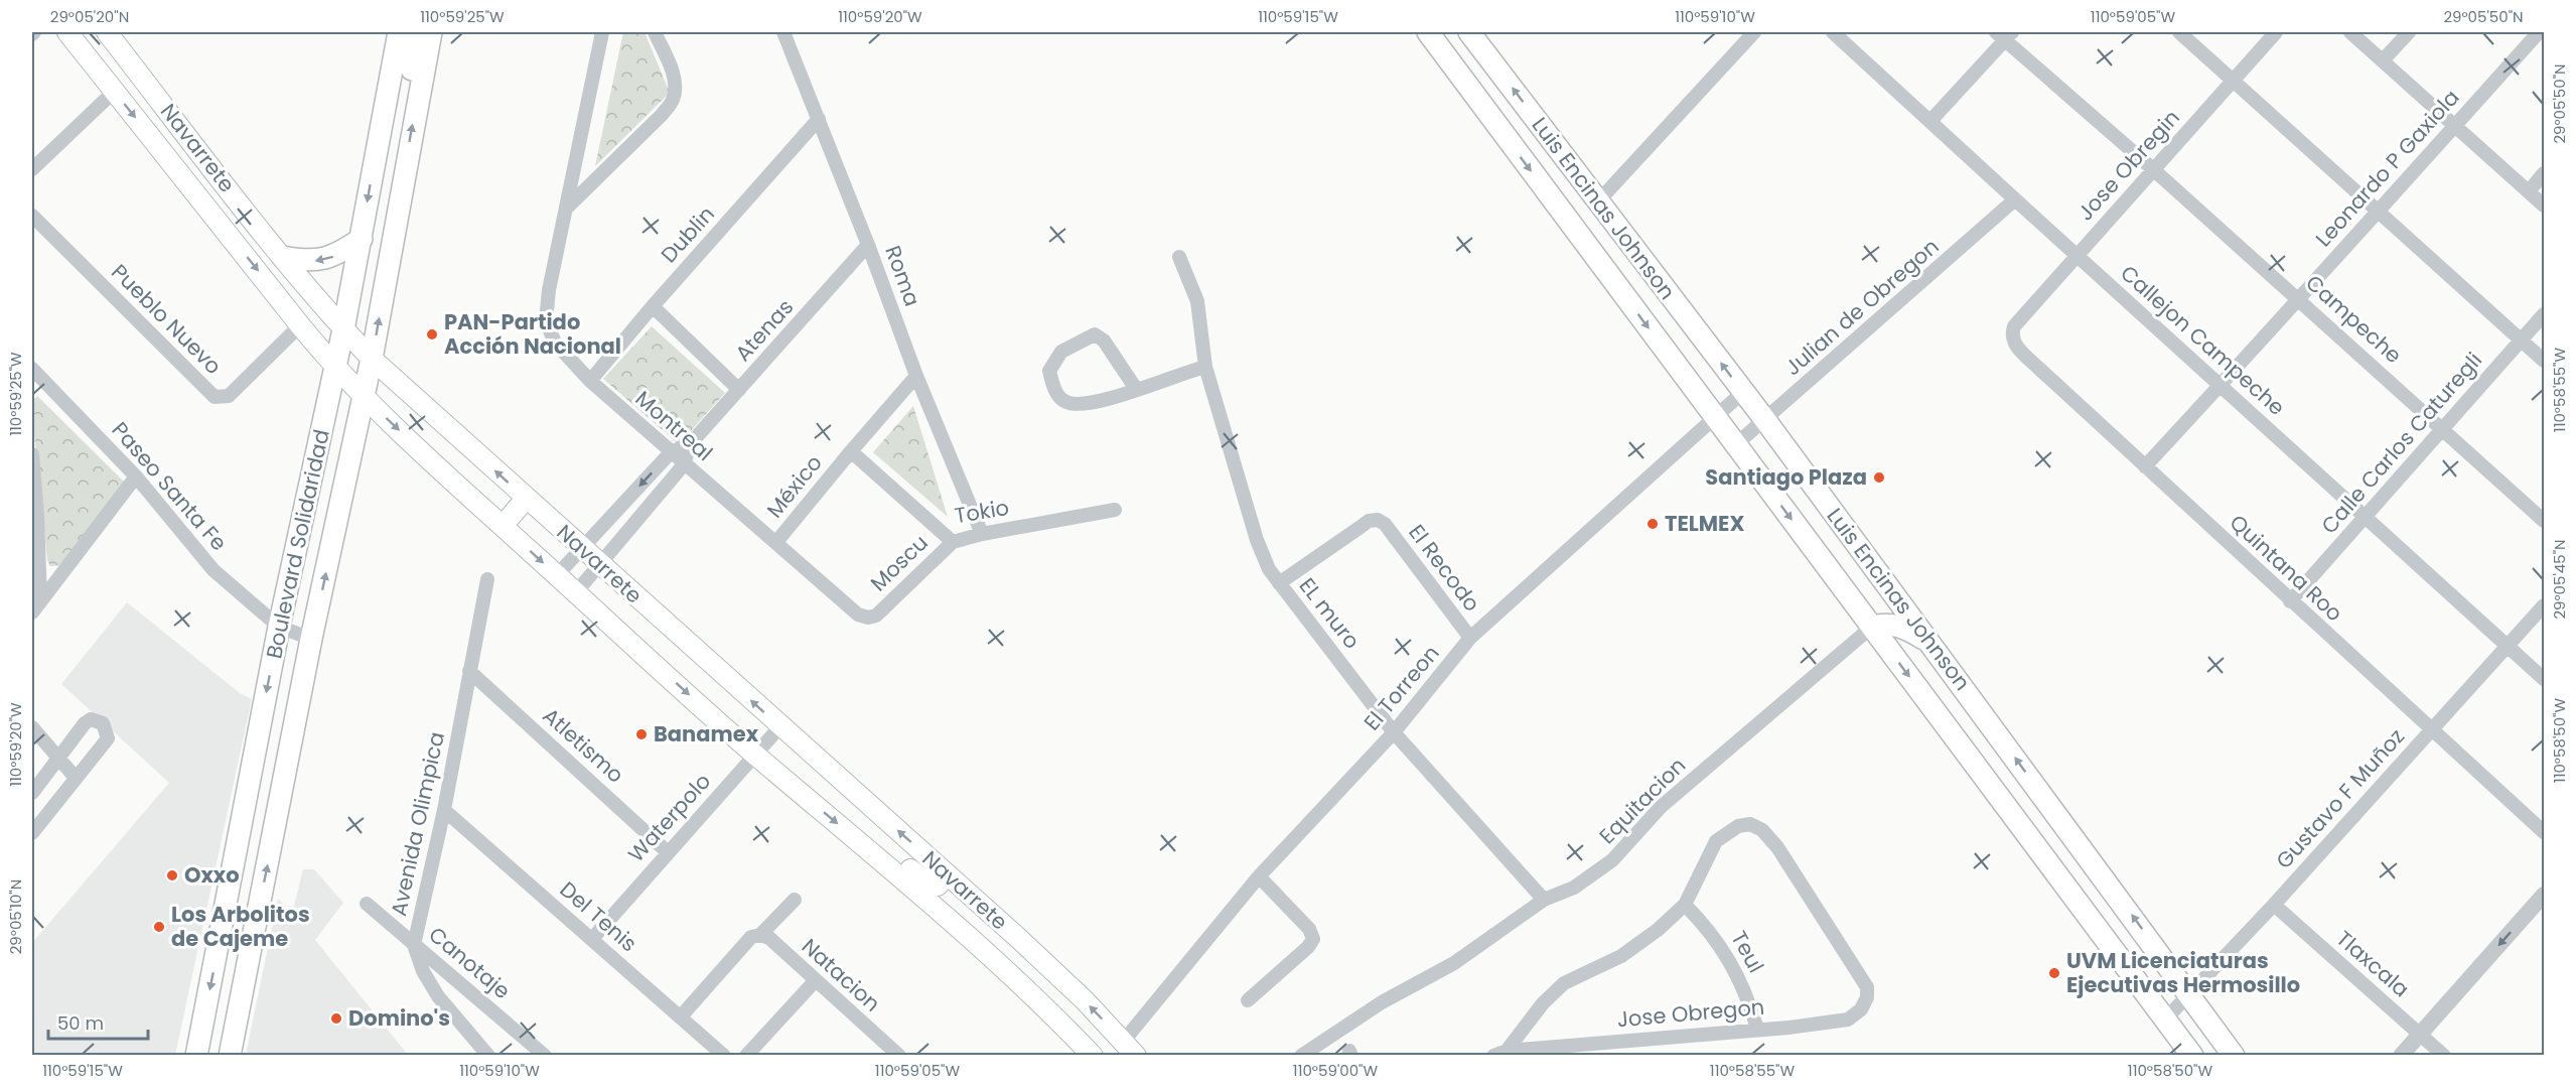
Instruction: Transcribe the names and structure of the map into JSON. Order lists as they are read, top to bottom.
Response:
{
  "streets": {
    "main road": ["Navarrete", "Luis Encinas Johnson", "Boulevard Solidaridad"],
    "street": [
      "Jose Obregin",
      "Leonardo P Gaxiola",
      "Dublin",
      "Roma",
      "Julian de Obregon",
      "Pueblo Nuevo",
      "Campeche",
      "Atenas",
      "Callejon Campeche",
      "Montreal",
      "Calle Carlos Caturegli",
      "Paseo Santa Fe",
      "México",
      "Tokio",
      "Moscu",
      "El Recodo",
      "Quintana Roo",
      "EL muro",
      "El Torreon",
      "Atletismo",
      "Gustavo F Muñoz",
      "Equitacion",
      "Waterpolo",
      "Avenida Olimpica",
      "Del Tenis",
      "Teul",
      "Canotaje",
      "Tlaxcala",
      "Natacion",
      "Jose Obregon"
    ]
  },
  "crossings": [
    ["Navarrete", "Pueblo Nuevo"],
    ["Navarrete", "Atenas"],
    ["Navarrete", "Boulevard Solidaridad"],
    ["Navarrete", "El Torreon"],
    ["Navarrete", "Waterpolo"],
    ["Jose Obregin", "Campeche"],
    ["Jose Obregin", "Callejon Campeche"],
    ["Jose Obregin", "Quintana Roo"],
    ["Leonardo P Gaxiola", "Campeche"],
    ["Leonardo P Gaxiola", "Callejon Campeche"],
    ["Leonardo P Gaxiola", "Quintana Roo"],
    ["Luis Encinas Johnson", "Julian de Obregon"],
    ["Luis Encinas Johnson", "El Torreon"],
    ["Luis Encinas Johnson", "Gustavo F Muñoz"],
    ["Luis Encinas Johnson", "Equitacion"],
    ["Dublin", "Roma"],
    ["Dublin", "Montreal"],
    ["Roma", "Atenas"],
    ["Roma", "México"],
    ["Roma", "Tokio"],
    ["Julian de Obregon", "Callejon Campeche"],
    ["Campeche", "Calle Carlos Caturegli"],
    ["Atenas", "Montreal"],
    ["Callejon Campeche", "Calle Carlos Caturegli"],
    ["Callejon Campeche", "Gustavo F Muñoz"],
    ["Montreal", "México"],
    ["Montreal", "Moscu"],
    ["Calle Carlos Caturegli", "Quintana Roo"],
    ["Paseo Santa Fe", "Boulevard Solidaridad"],
    ["México", "Tokio"],
    ["Tokio", "Moscu"],
    ["El Recodo", "EL muro"],
    ["El Recodo", "El Torreon"],
    ["Quintana Roo", "Gustavo F Muñoz"],
    ["EL muro", "El Torreon"],
    ["EL muro", "Equitacion"],
    ["Atletismo", "Waterpolo"],
    ["Atletismo", "Avenida Olimpica"],
    ["Gustavo F Muñoz", "Tlaxcala"],
    ["Waterpolo", "Del Tenis"],
    ["Avenida Olimpica", "Del Tenis"],
    ["Avenida Olimpica", "Canotaje"],
    ["Teul", "Jose Obregon"]
  ],
  "places": [
    "PAN-Partido Acción Nacional",
    "Santiago Plaza",
    "TELMEX",
    "Banamex",
    "Oxxo",
    "Los Arbolitos de Cajeme",
    "UVM Licenciaturas Ejecutivas Hermosillo",
    "Domino's"
  ],
  "scale_bar": "50 m",
  "coordinates": [
    "29°05'20\"N",
    "110°59'25\"W",
    "110°59'20\"W",
    "110°59'15\"W",
    "110°59'10\"W",
    "110°59'05\"W",
    "29°05'50\"N",
    "110°58'55\"W",
    "29°05'45\"N",
    "110°58'50\"W",
    "29°05'10\"N",
    "110°59'00\"W"
  ]
}
